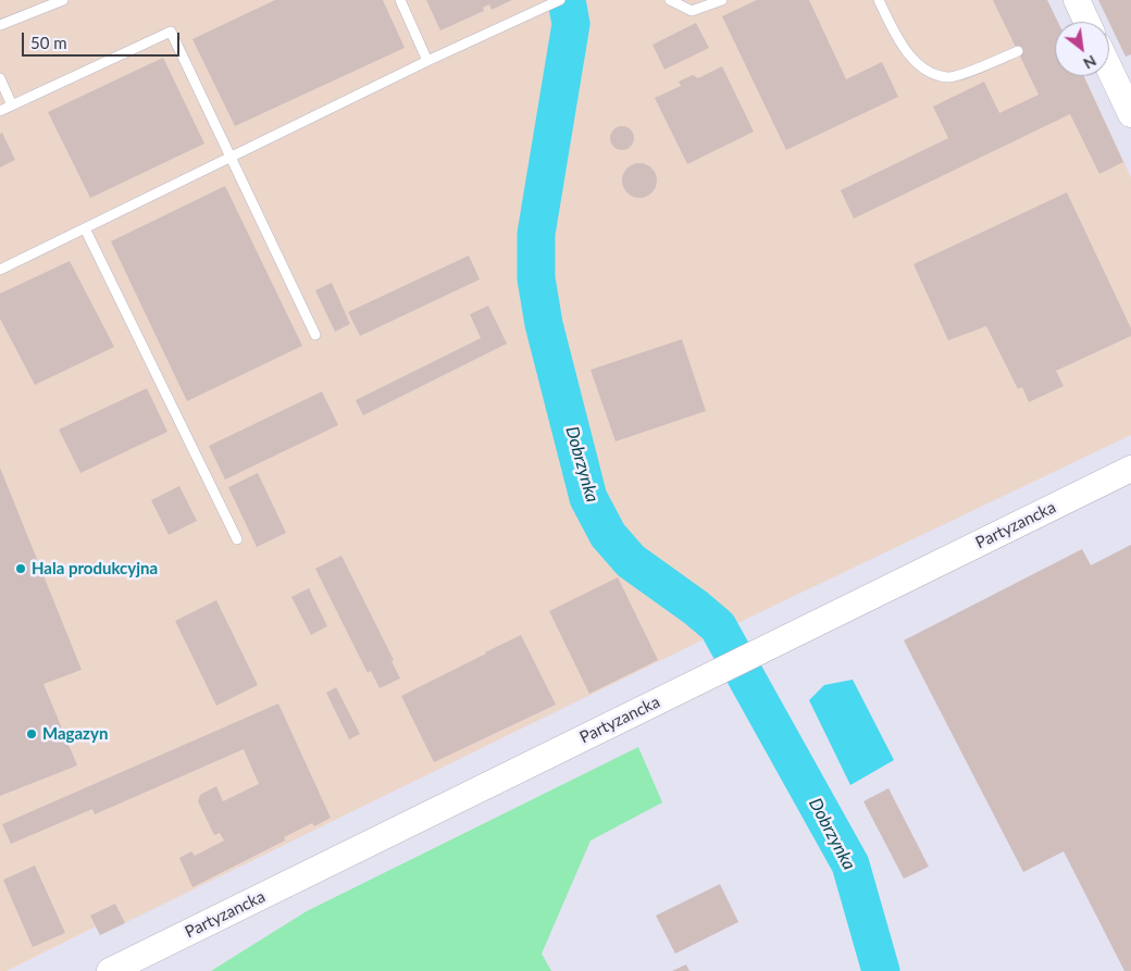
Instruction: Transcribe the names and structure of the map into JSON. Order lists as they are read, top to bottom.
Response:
{
  "streets": {
    "main road": ["Partyzancka"]
  },
  "water": ["Dobrzynka"],
  "places": ["Hala produkcyjna", "Magazyn"],
  "scale_bar": "50 m",
  "north": "bottom right"
}
